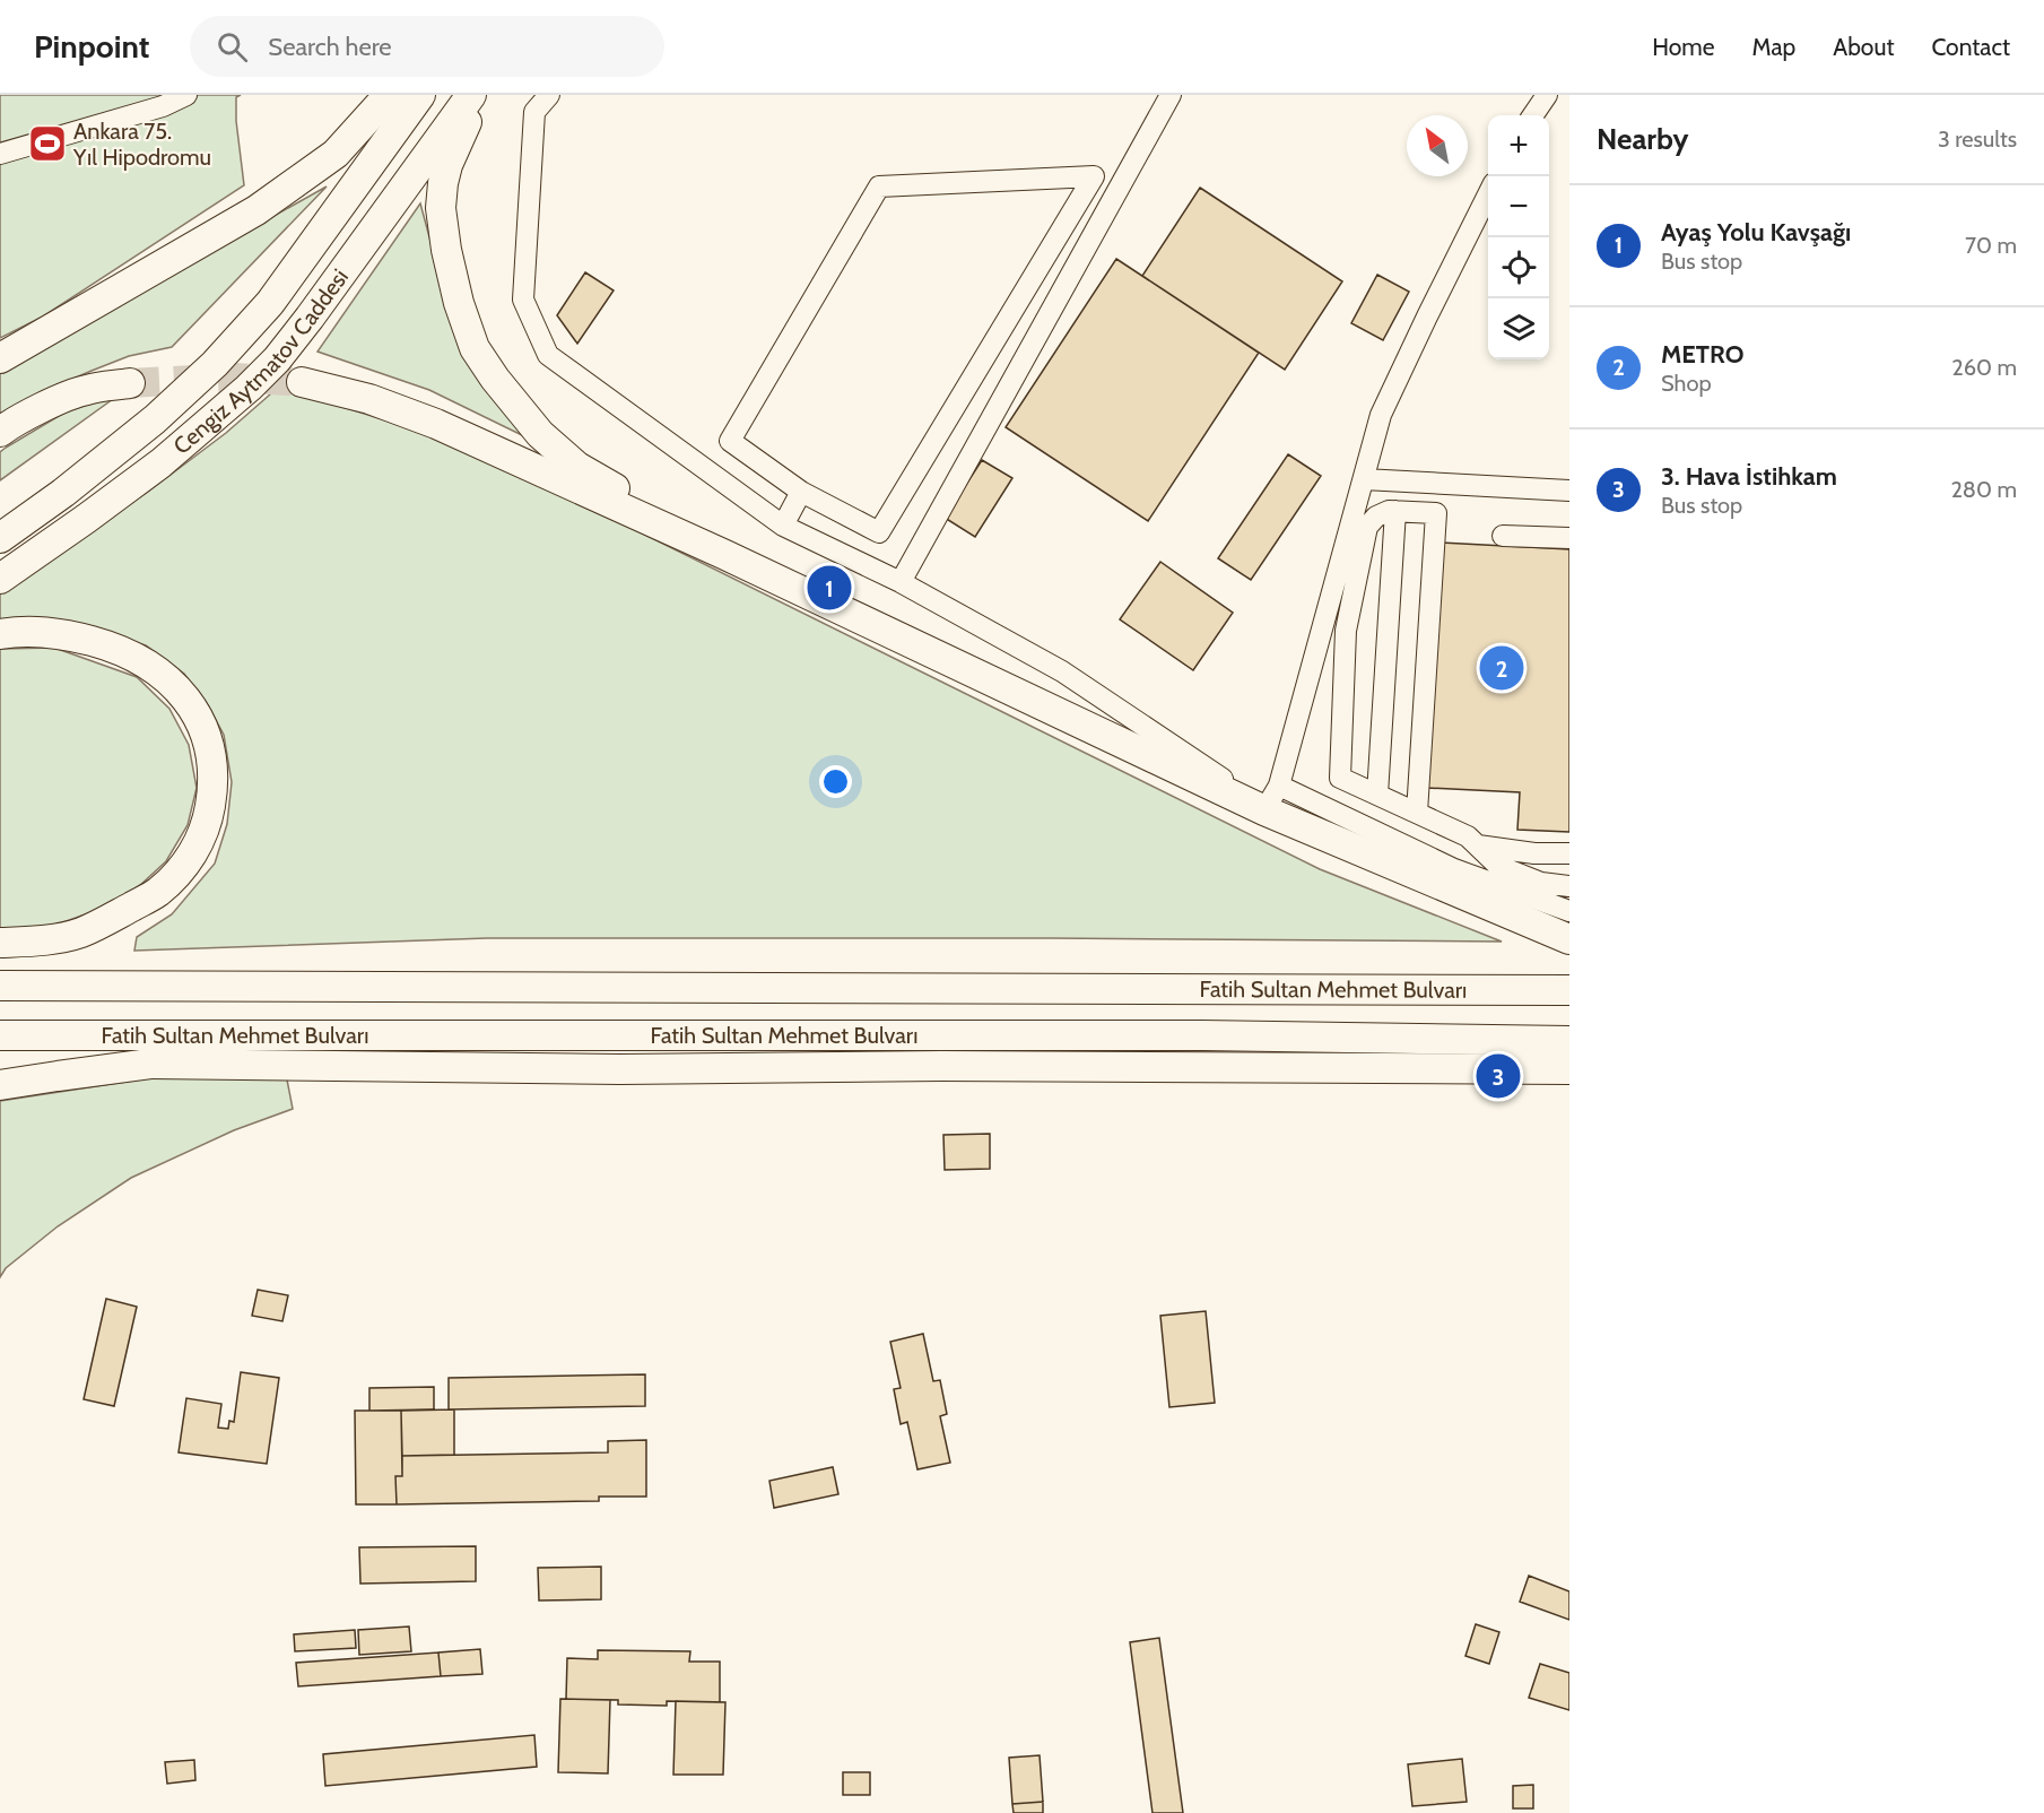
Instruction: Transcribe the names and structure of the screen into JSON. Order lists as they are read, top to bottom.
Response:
{
  "streets": {
    "highway": ["Cengiz Aytmatov Caddesi", "Fatih Sultan Mehmet Bulvarı"]
  },
  "places": {
    "sports": ["Ankara 75. Yıl Hipodromu"]
  },
  "north": "top left",
  "page": {
    "header": "Pinpoint",
    "search": "Search here",
    "nav": [
      "Home",
      "Map",
      "About",
      "Contact"
    ],
    "heading": ["Nearby", "3 results"],
    "map_buttons": ["+", "−"],
    "list": [
      {
        "mark": "1",
        "name": "Ayaş Yolu Kavşağı",
        "note": "Bus stop",
        "value": "70 m"
      },
      {
        "mark": "2",
        "name": "METRO",
        "note": "Shop",
        "value": "260 m"
      },
      {
        "mark": "3",
        "name": "3. Hava İstihkam",
        "note": "Bus stop",
        "value": "280 m"
      }
    ],
    "pins": ["1", "2", "3"]
  }
}
